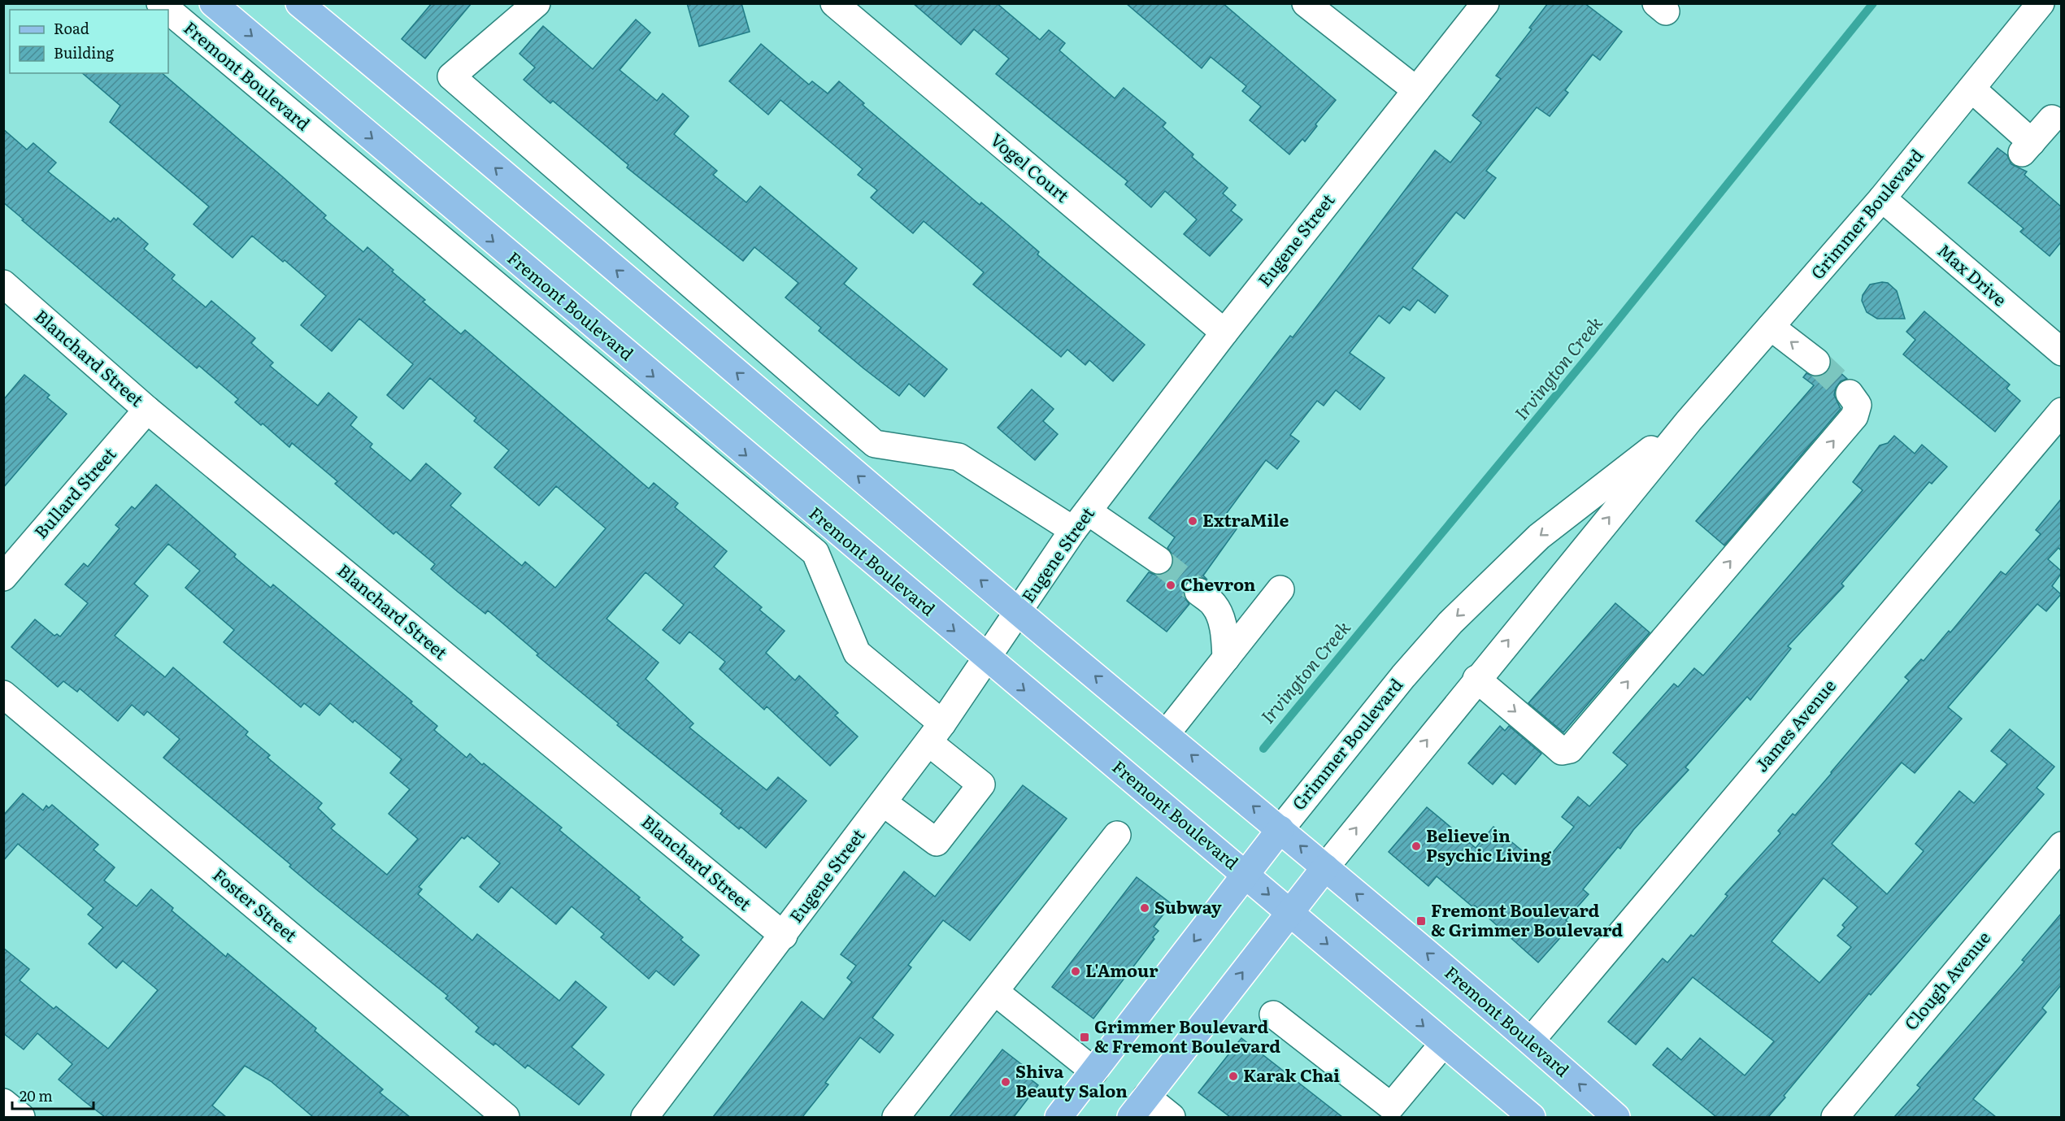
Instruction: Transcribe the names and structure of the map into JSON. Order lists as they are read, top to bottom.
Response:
{
  "streets": {
    "main road": ["Fremont Boulevard", "Grimmer Boulevard"],
    "street": [
      "Vogel Court",
      "Eugene Street",
      "Max Drive",
      "Blanchard Street",
      "Bullard Street",
      "James Avenue",
      "Foster Street",
      "Clough Avenue"
    ]
  },
  "crossings": [
    ["Fremont Boulevard", "Grimmer Boulevard"],
    ["Fremont Boulevard", "Eugene Street"],
    ["Fremont Boulevard", "James Avenue"],
    ["Vogel Court", "Eugene Street"],
    ["Grimmer Boulevard", "Max Drive"],
    ["Eugene Street", "Blanchard Street"],
    ["Blanchard Street", "Bullard Street"]
  ],
  "water": ["Irvington Creek"],
  "places": {
    "other": [
      "ExtraMile",
      "Chevron",
      "Believe in Psychic Living",
      "Subway",
      "L'Amour",
      "Karak Chai",
      "Shiva Beauty Salon"
    ],
    "transit": ["Fremont Boulevard & Grimmer Boulevard", "Grimmer Boulevard & Fremont Boulevard"]
  },
  "legend": ["Road", "Building"],
  "scale_bar": "20 m"
}
